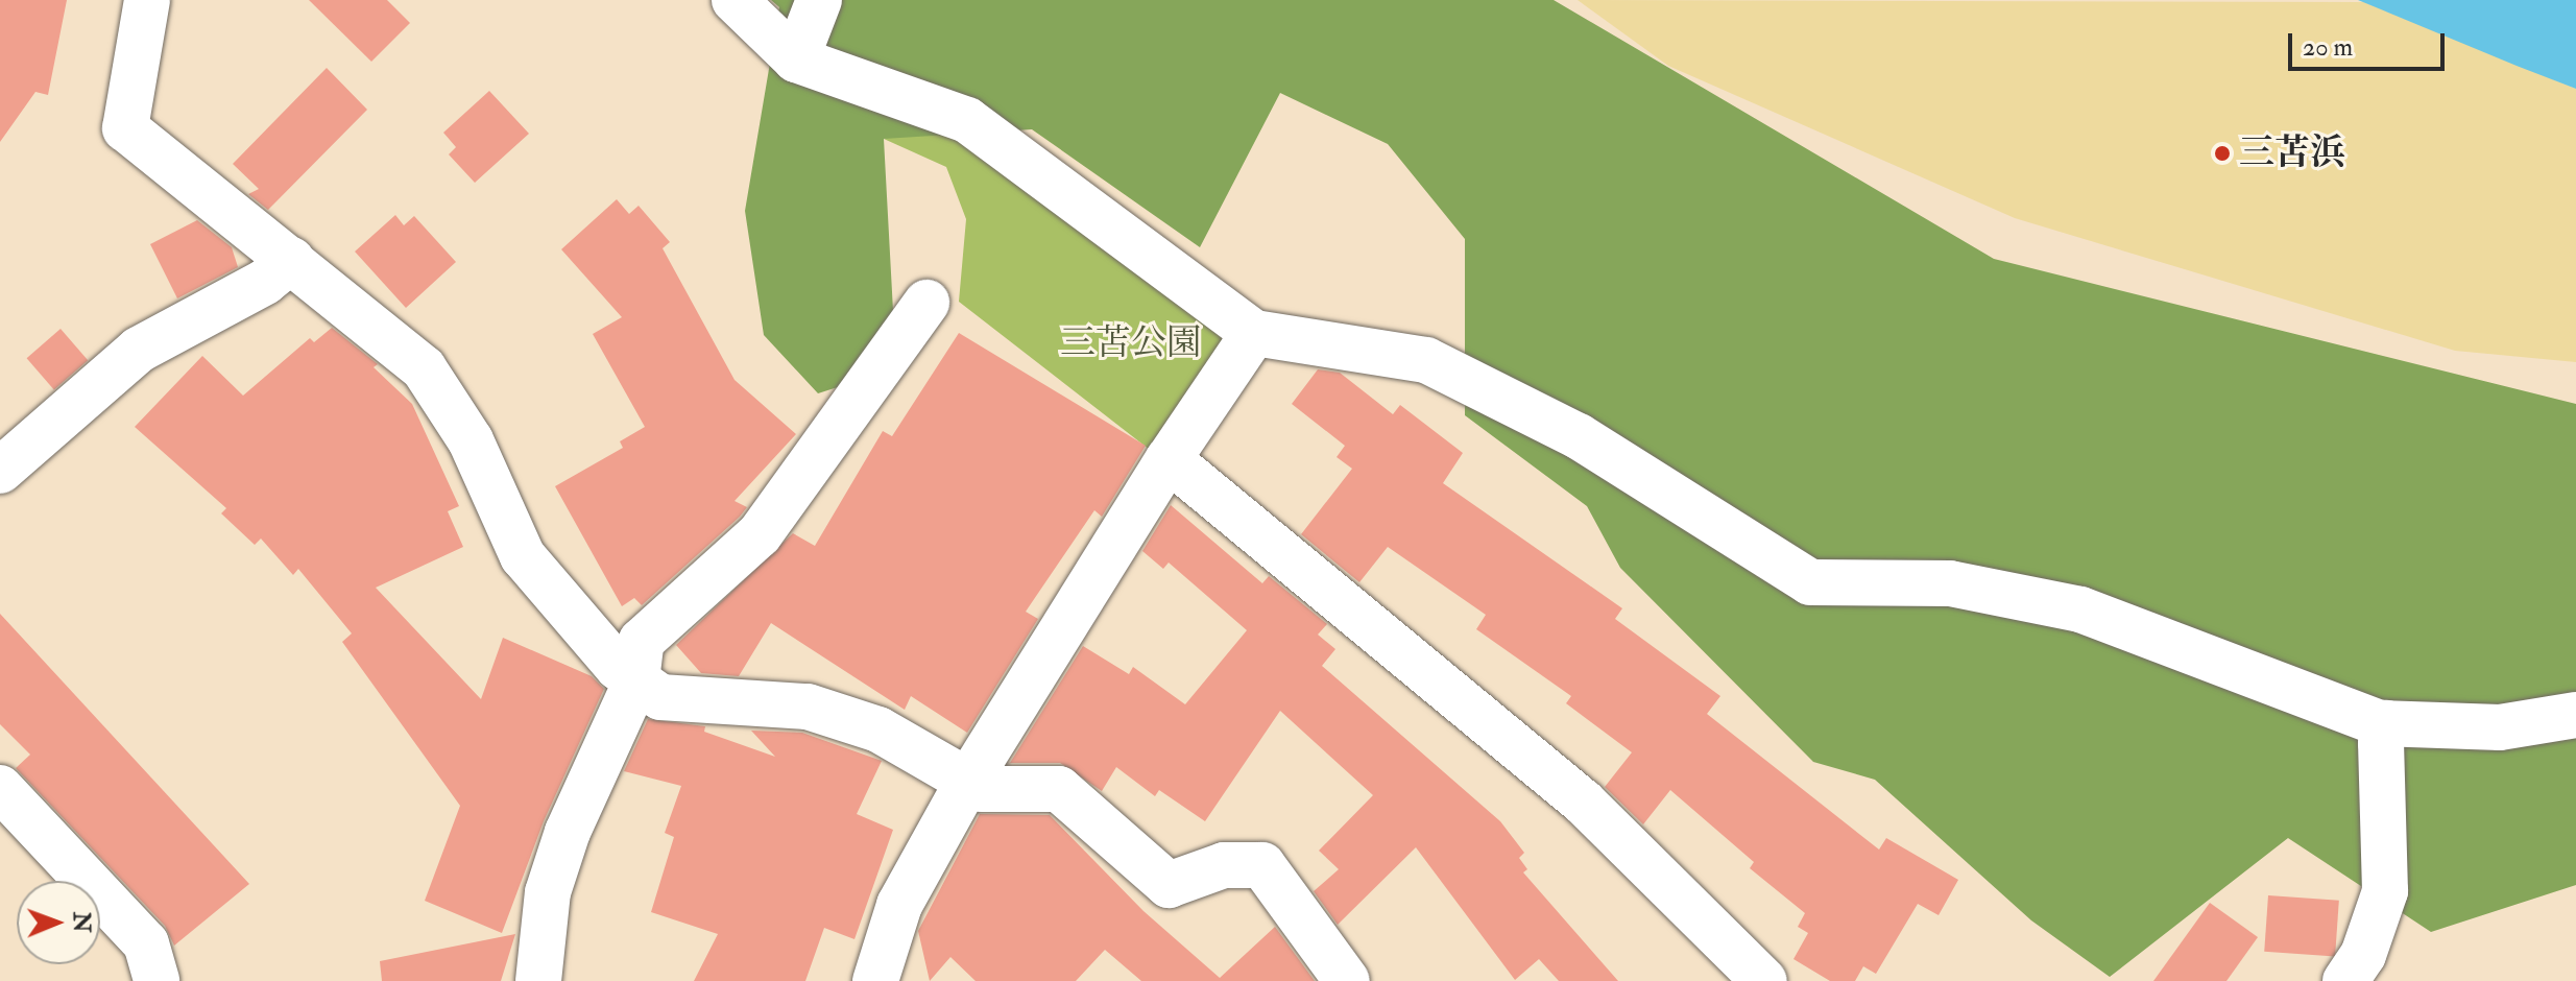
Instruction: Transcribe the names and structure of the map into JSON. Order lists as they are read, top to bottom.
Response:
{
  "parks": ["三苫公園"],
  "places": ["三苫浜"],
  "scale_bar": "20 m",
  "north": "right"
}
